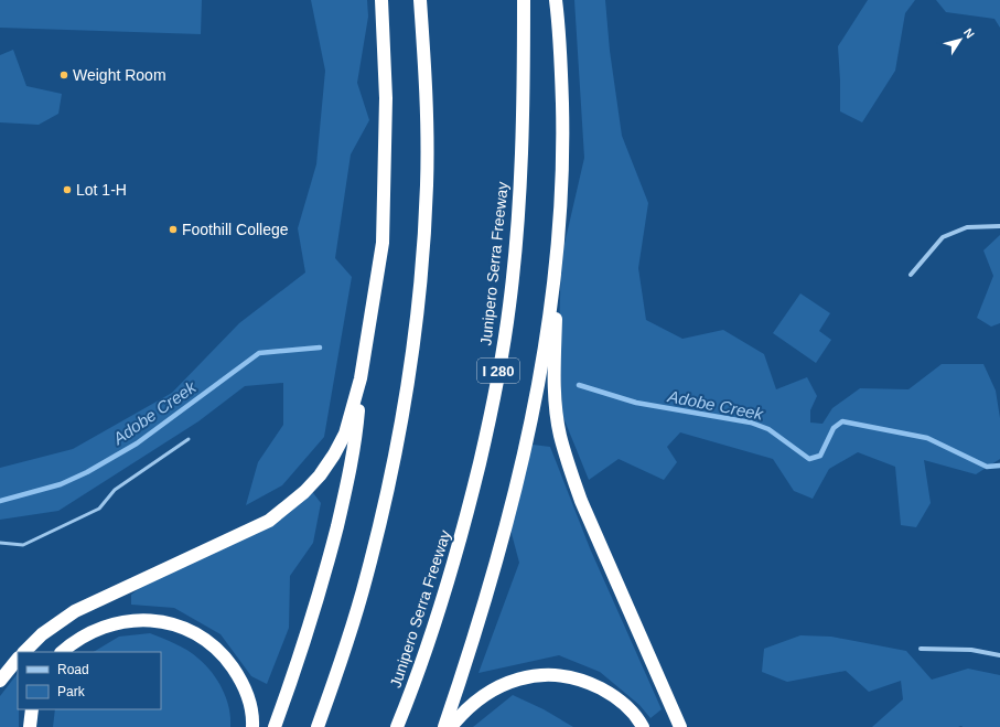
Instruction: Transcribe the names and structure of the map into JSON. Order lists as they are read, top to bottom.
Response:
{
  "streets": {
    "highway": ["Junipero Serra Freeway", "I 280"]
  },
  "water": ["Adobe Creek"],
  "places": ["Weight Room", "Lot 1-H", "Foothill College"],
  "legend": ["Road", "Park"],
  "north": "top right"
}
